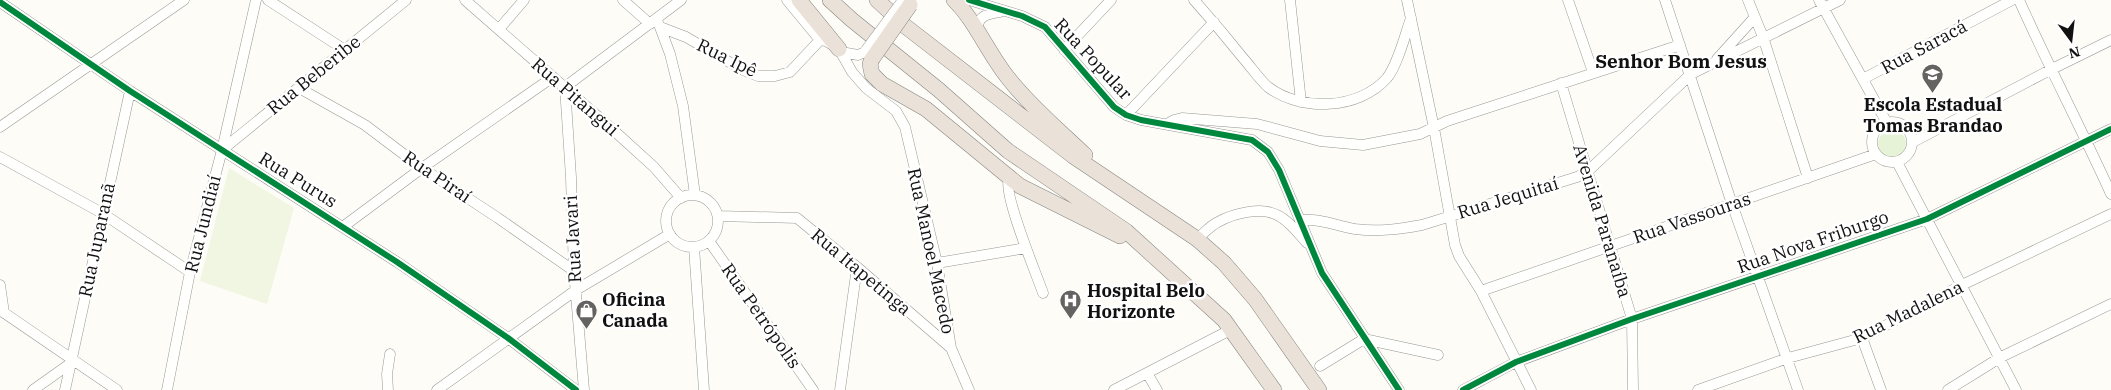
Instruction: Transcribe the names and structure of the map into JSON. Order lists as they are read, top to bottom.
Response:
{
  "streets": {
    "street": [
      "Rua Saracá",
      "Rua Ipê",
      "Rua Popular",
      "Rua Beberibe",
      "Rua Pitangui",
      "Rua Piraí",
      "Rua Purus",
      "Rua Jequitaí",
      "Rua Vassouras",
      "Avenida Paranaíba",
      "Rua Jundiaí",
      "Rua Javari",
      "Rua Juparanã",
      "Rua Nova Friburgo",
      "Rua Manoel Macedo",
      "Rua Itapetinga",
      "Rua Madalena",
      "Rua Petrópolis"
    ]
  },
  "crossings": [
    ["Rua Popular", "Avenida Paranaíba"],
    ["Rua Beberibe", "Rua Piraí"],
    ["Rua Beberibe", "Rua Purus"],
    ["Rua Beberibe", "Rua Jundiaí"],
    ["Rua Pitangui", "Rua Javari"],
    ["Rua Pitangui", "Rua Itapetinga"],
    ["Rua Pitangui", "Rua Petrópolis"],
    ["Rua Piraí", "Rua Javari"],
    ["Rua Purus", "Rua Jundiaí"],
    ["Rua Purus", "Rua Juparanã"],
    ["Rua Jequitaí", "Avenida Paranaíba"],
    ["Rua Vassouras", "Avenida Paranaíba"],
    ["Avenida Paranaíba", "Rua Nova Friburgo"],
    ["Rua Manoel Macedo", "Rua Itapetinga"],
    ["Rua Itapetinga", "Rua Petrópolis"]
  ],
  "districts": ["Senhor Bom Jesus"],
  "places": {
    "school or university": ["Escola Estadual Tomas Brandao"],
    "hospital": ["Hospital Belo Horizonte"],
    "shop": ["Oficina Canada"]
  },
  "north": "bottom"
}
